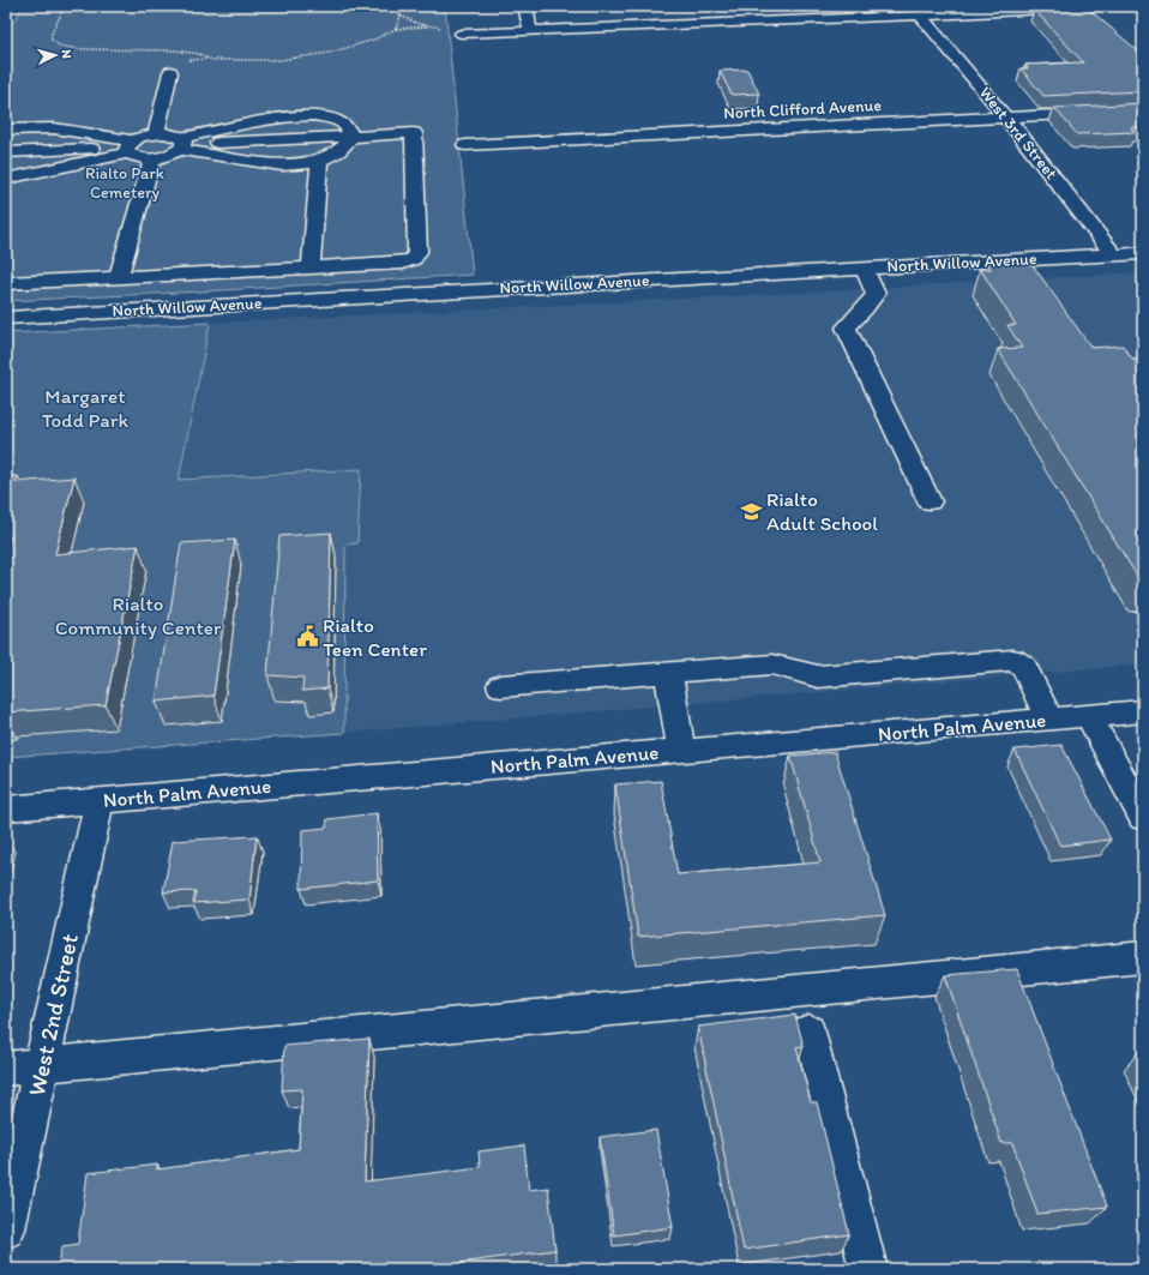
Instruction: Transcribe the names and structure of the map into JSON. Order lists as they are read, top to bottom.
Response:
{
  "streets": {
    "street": [
      "North Clifford Avenue",
      "West 3rd Street",
      "North Willow Avenue",
      "North Palm Avenue",
      "West 2nd Street"
    ]
  },
  "crossings": [
    ["North Clifford Avenue", "West 3rd Street"],
    ["West 3rd Street", "North Willow Avenue"],
    ["North Palm Avenue", "West 2nd Street"]
  ],
  "parks": ["Rialto Park Cemetery", "Margaret Todd Park", "Rialto Community Center"],
  "places": {
    "school or university": ["Rialto Adult School"],
    "public building": ["Rialto Teen Center"]
  },
  "north": "right"
}
